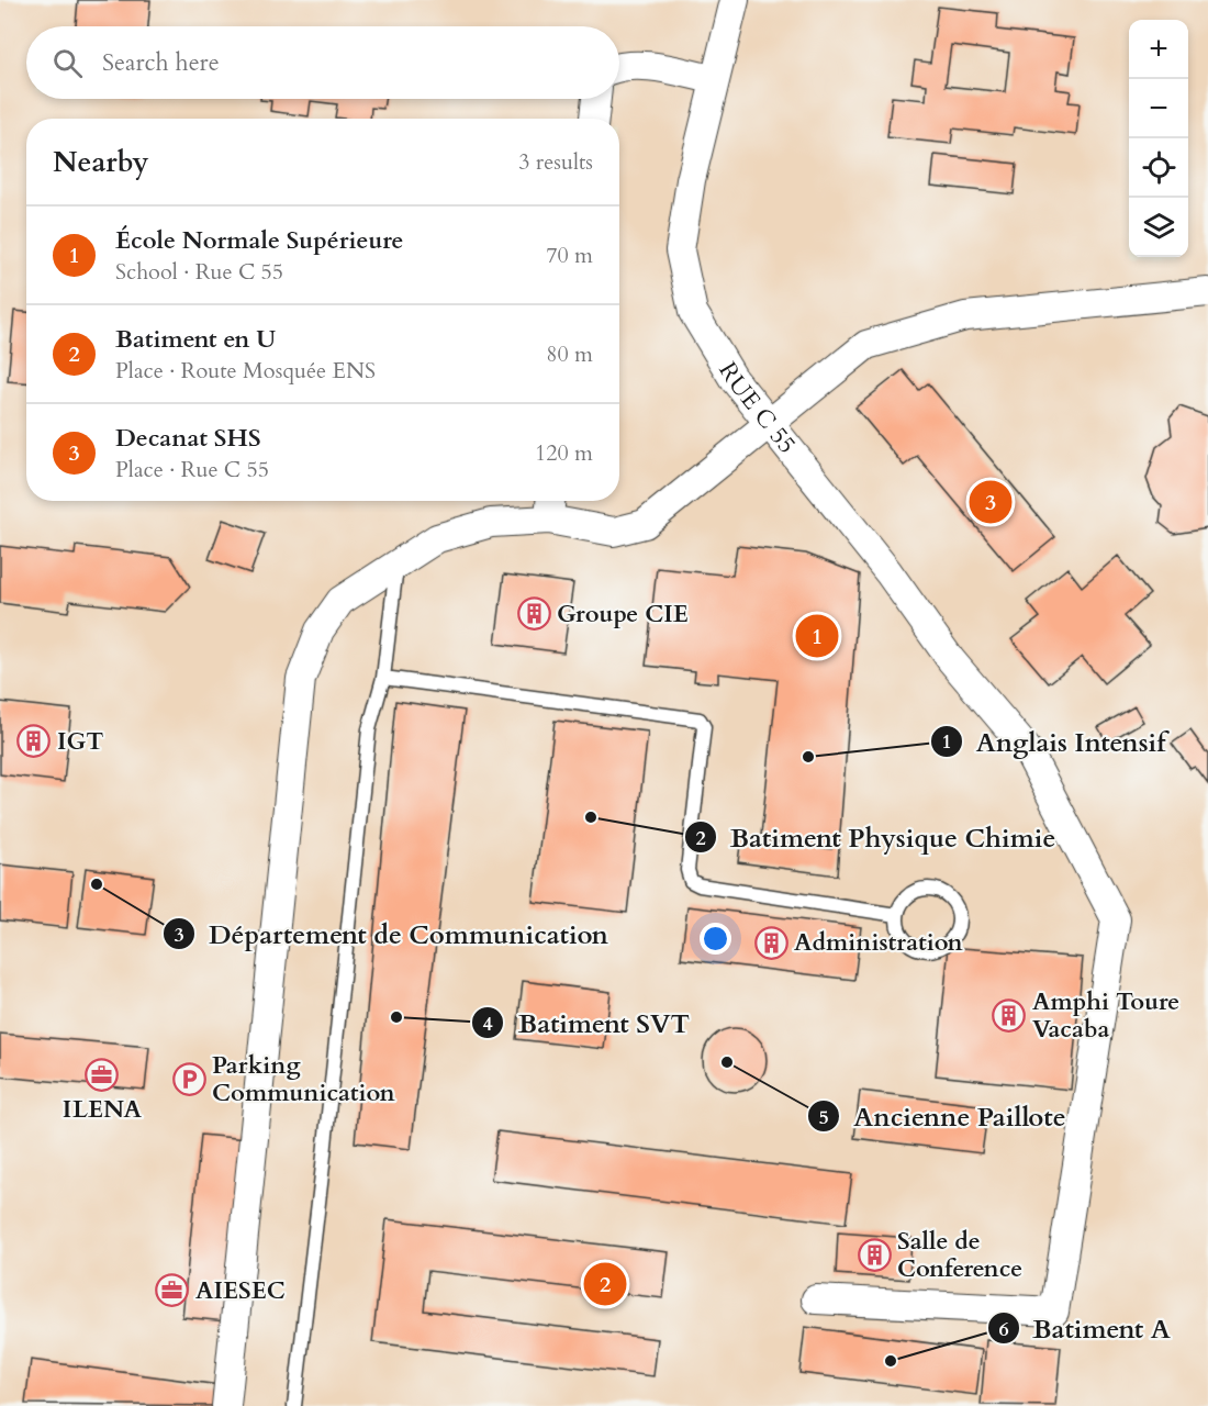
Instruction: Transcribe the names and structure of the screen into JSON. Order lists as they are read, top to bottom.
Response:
{
  "streets": {
    "street": ["RUE C 55"]
  },
  "places": {
    "building": [
      "Groupe CIE",
      "IGT",
      "Administration",
      "Amphi Toure Vacaba",
      "Salle de Conference"
    ],
    "other": [
      "Anglais Intensif",
      "Batiment Physique Chimie",
      "Département de Communication",
      "Batiment SVT",
      "Ancienne Paillote",
      "Batiment A"
    ],
    "office": ["ILENA", "AIESEC"],
    "parking": ["Parking Communication"]
  },
  "page": {
    "map_buttons": ["+", "−"],
    "search": "Search here",
    "heading": ["Nearby", "3 results"],
    "list": [
      {
        "mark": "1",
        "name": "École Normale Supérieure",
        "note": "School · Rue C 55",
        "value": "70 m"
      },
      {
        "mark": "2",
        "name": "Batiment en U",
        "note": "Place · Route Mosquée ENS",
        "value": "80 m"
      },
      {
        "mark": "3",
        "name": "Decanat SHS",
        "note": "Place · Rue C 55",
        "value": "120 m"
      }
    ],
    "pins": ["3", "1", "2"]
  }
}
